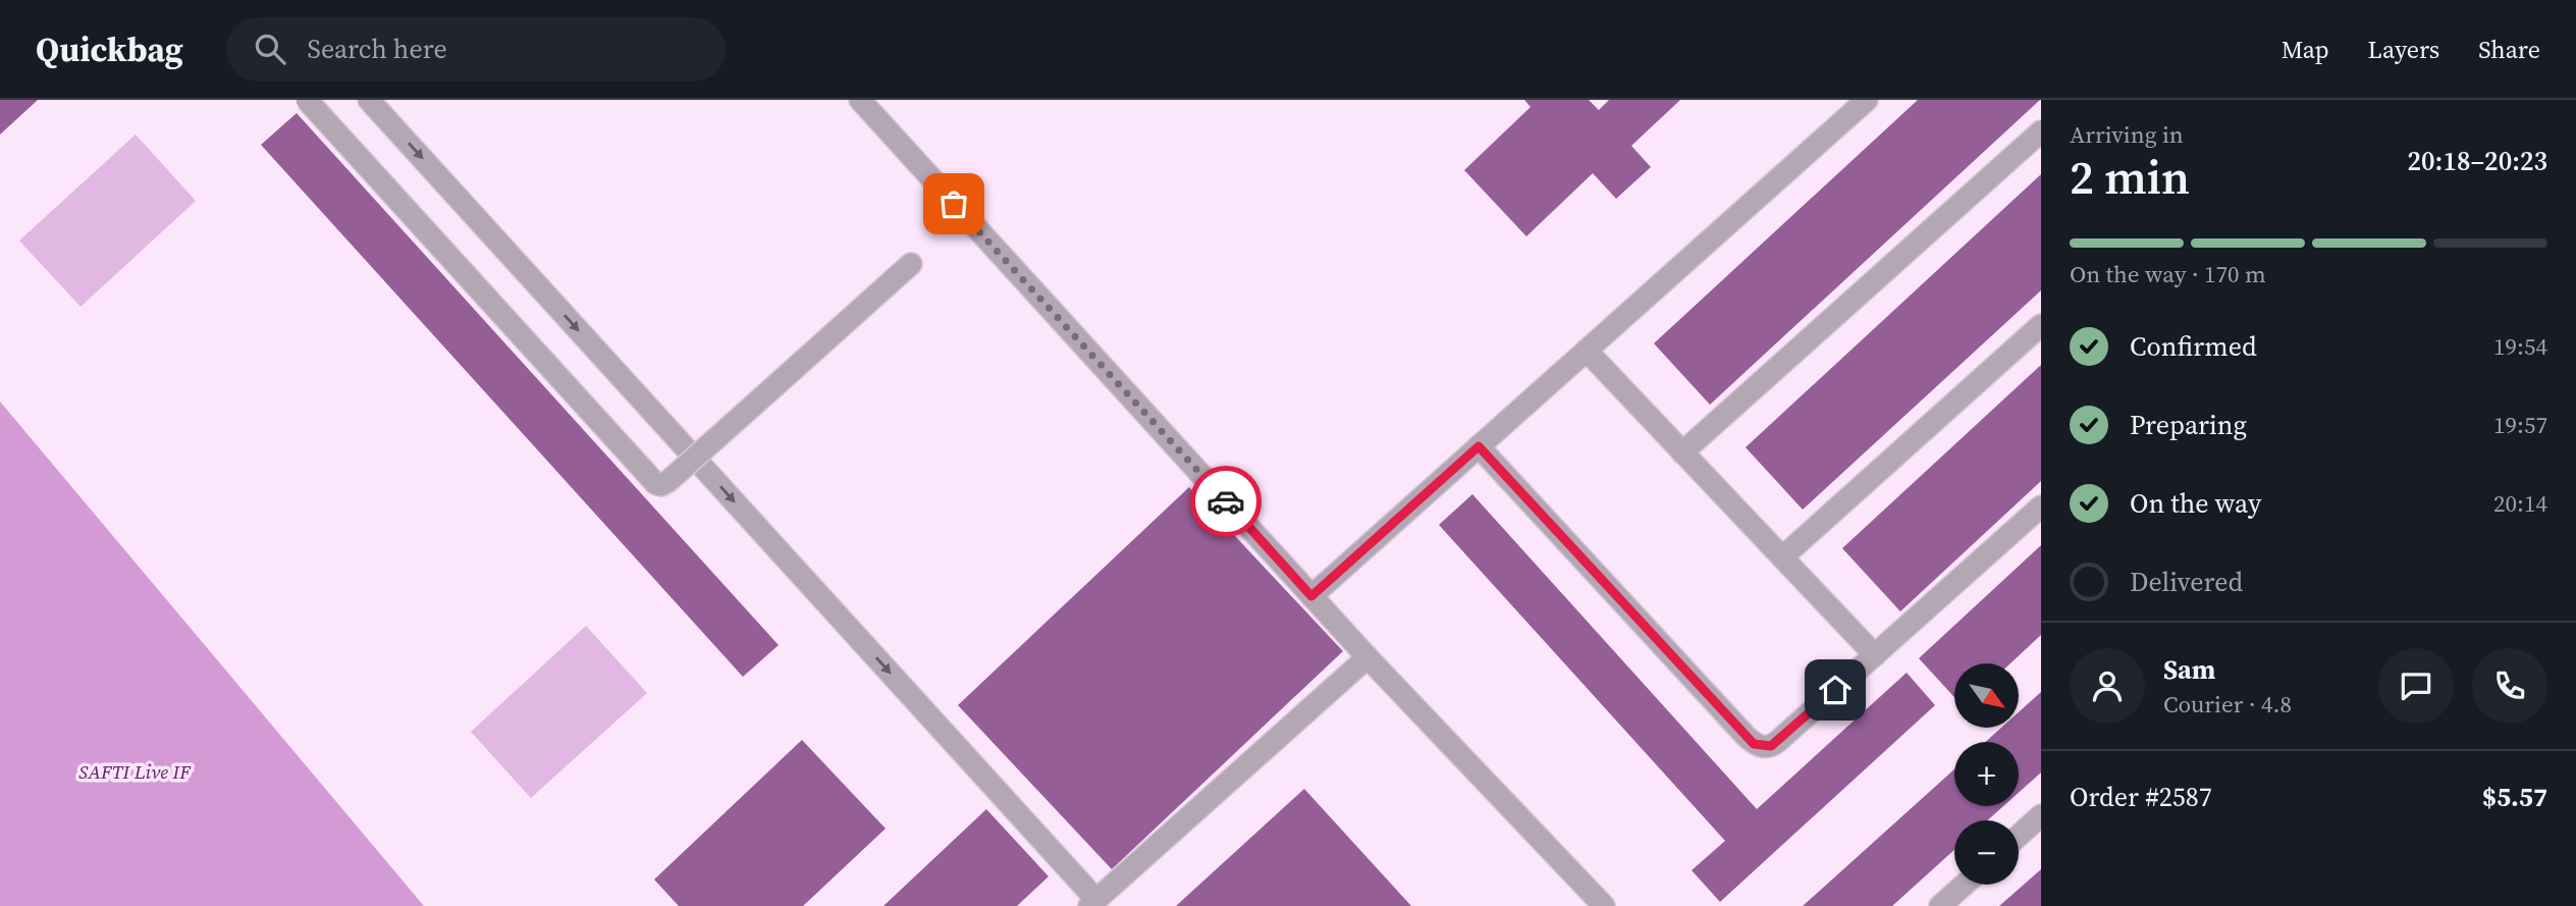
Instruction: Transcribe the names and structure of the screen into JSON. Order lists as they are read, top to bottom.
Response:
{
  "parks": ["SAFTI Live IF"],
  "north": "bottom right",
  "page": {
    "header": "Quickbag",
    "search": "Search here",
    "nav": ["Map", "Layers", "Share"],
    "heading": ["2 min", "Arriving in", "20:18–20:23"],
    "panel": [
      "Sam",
      "Courier · 4.8",
      "Order #2587",
      "$5.57"
    ],
    "bar": "On the way · 170 m",
    "list": [
      ["Confirmed", "19:54"],
      ["Preparing", "19:57"],
      ["On the way", "20:14"],
      "Delivered"
    ],
    "map_buttons": ["+", "−"]
  }
}
